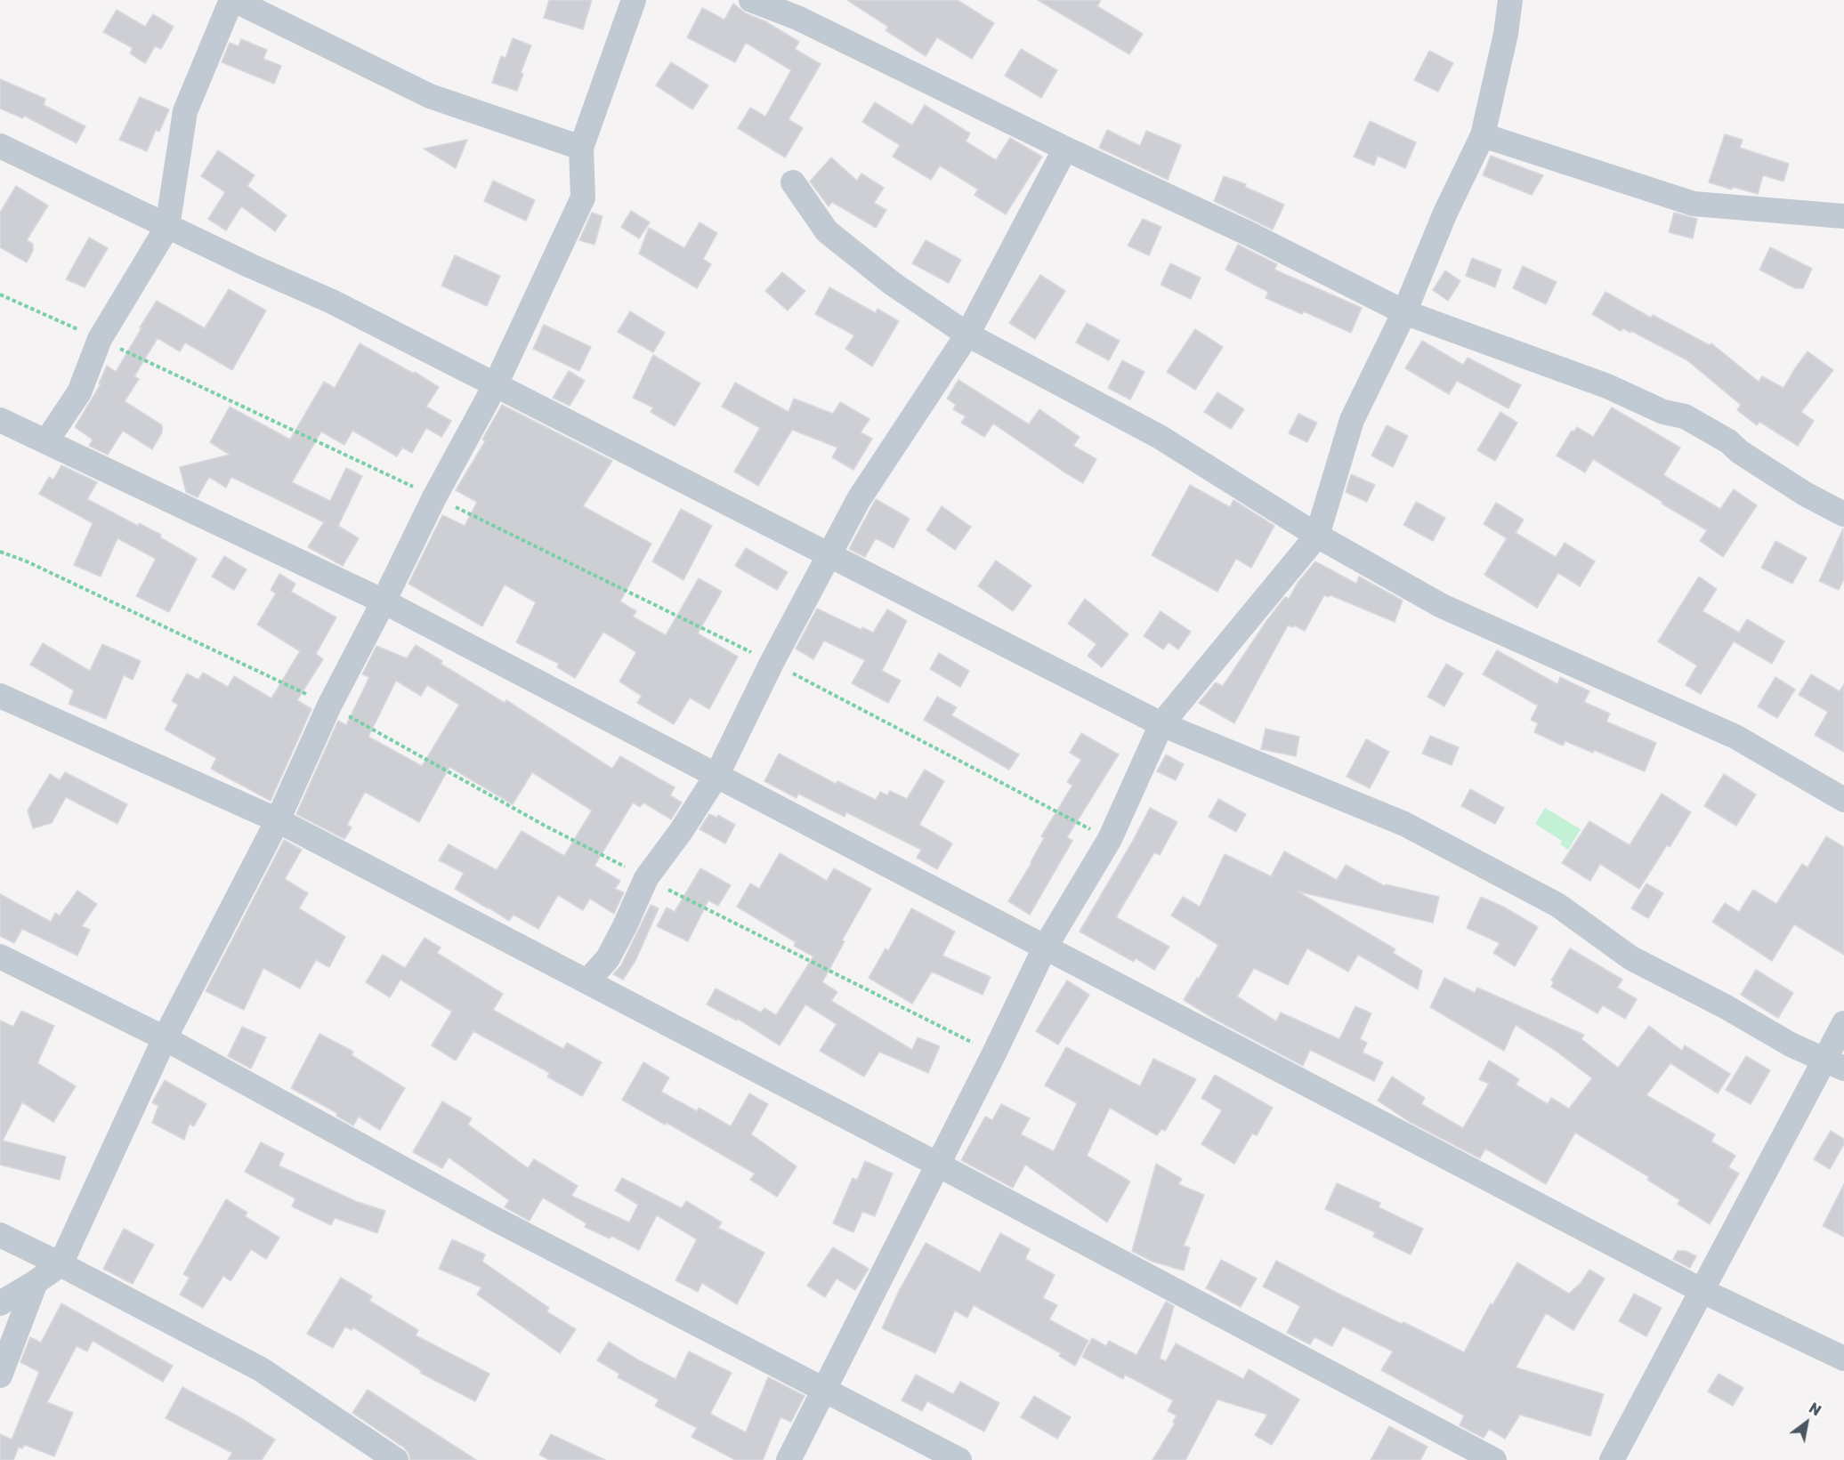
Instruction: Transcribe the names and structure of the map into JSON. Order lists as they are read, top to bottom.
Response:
{
  "north": "top right"
}
